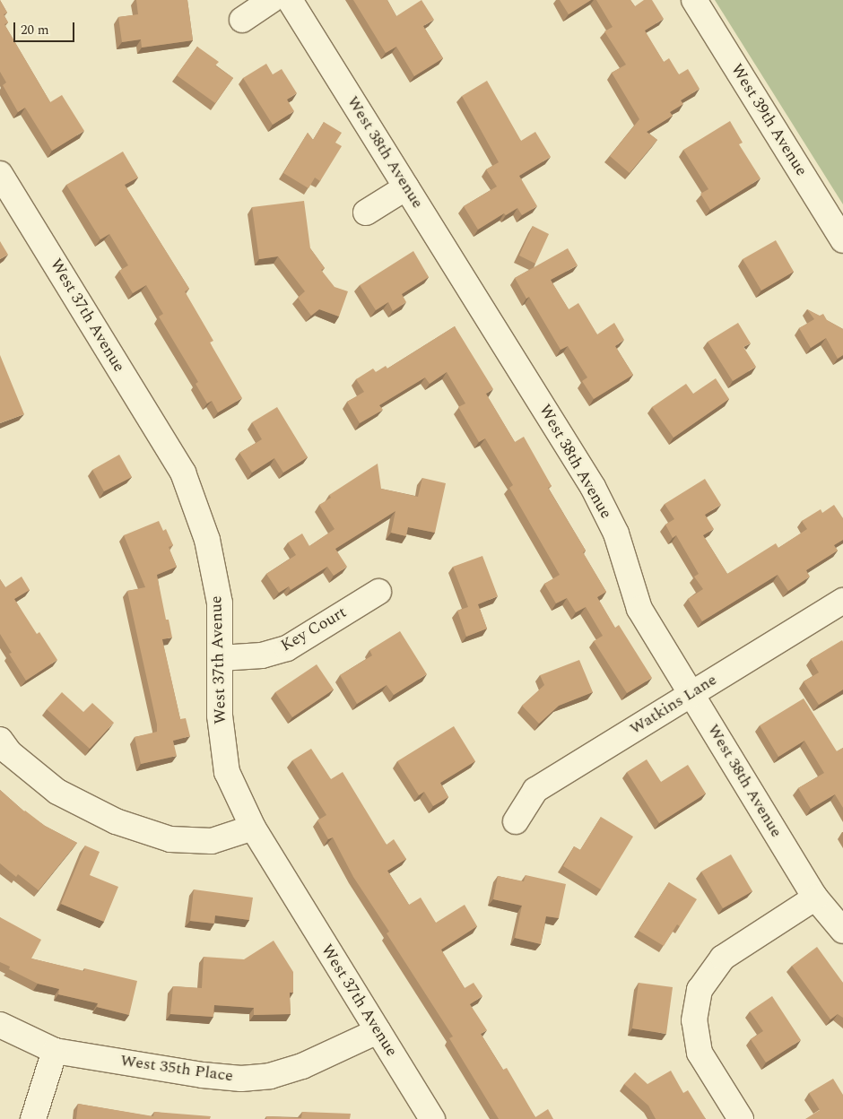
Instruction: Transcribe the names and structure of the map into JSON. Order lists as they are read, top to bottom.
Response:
{
  "streets": {
    "street": [
      "West 39th Avenue",
      "West 38th Avenue",
      "West 37th Avenue",
      "Key Court",
      "Watkins Lane",
      "West 35th Place"
    ]
  },
  "crossings": [
    ["West 38th Avenue", "Watkins Lane"],
    ["West 37th Avenue", "Key Court"],
    ["West 37th Avenue", "West 35th Place"]
  ],
  "scale_bar": "20 m"
}
